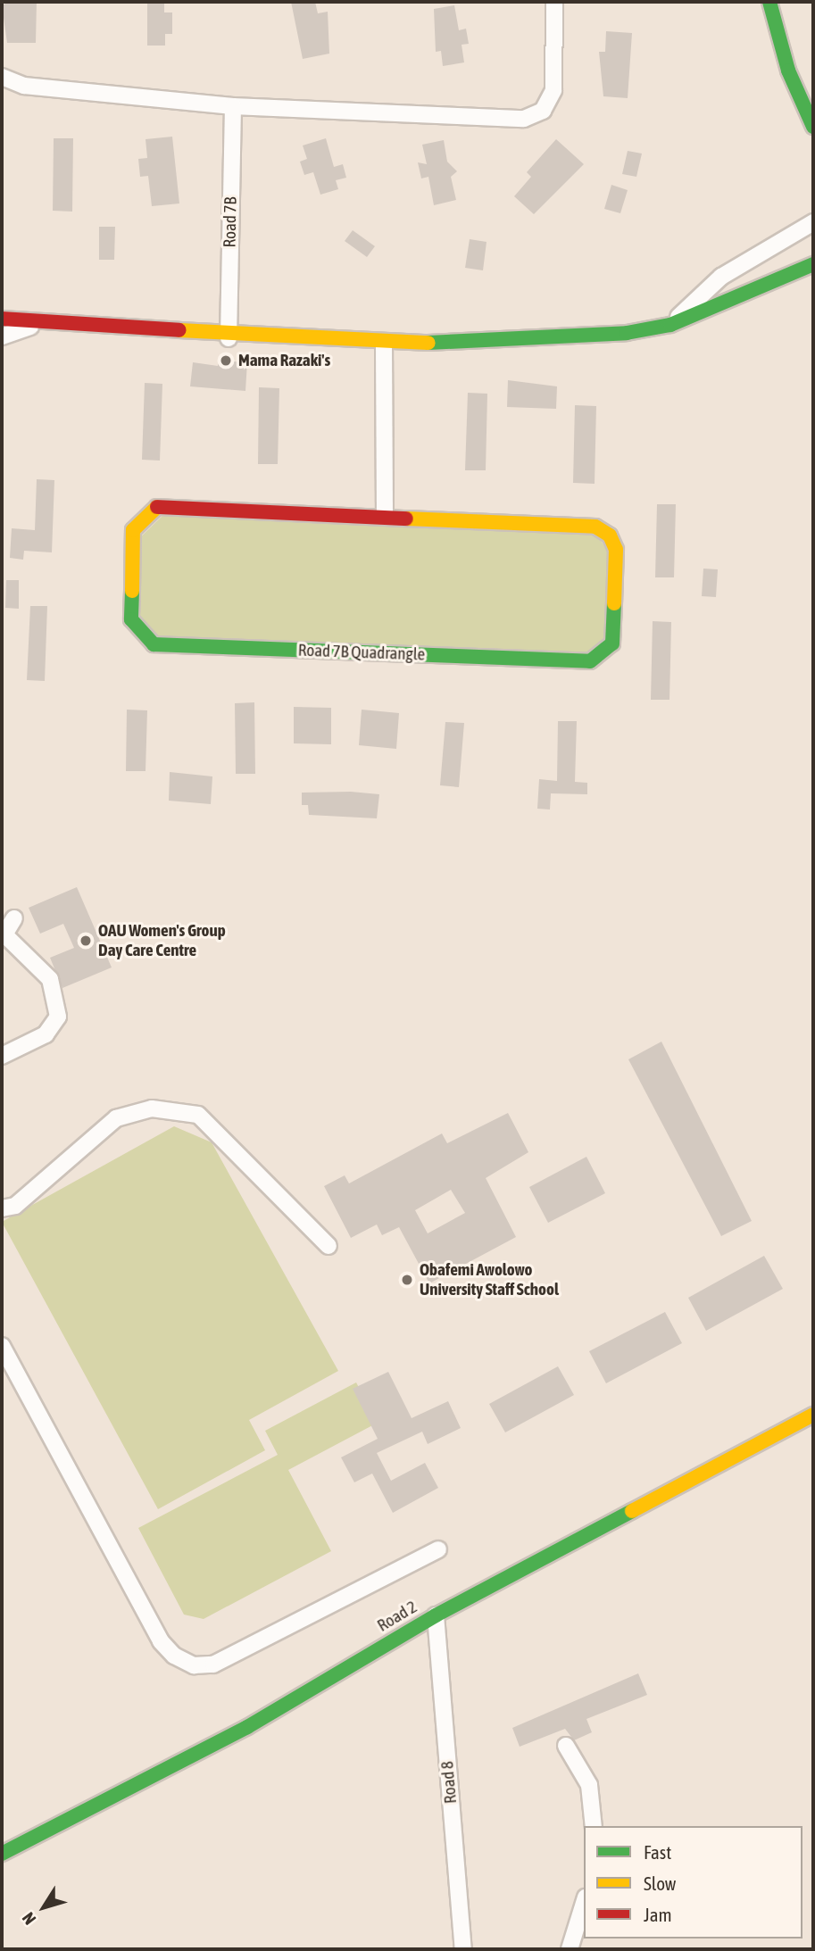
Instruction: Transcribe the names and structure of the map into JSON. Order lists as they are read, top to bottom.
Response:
{
  "streets": {
    "street": [
      "Road 7B",
      "Road 7B Quadrangle",
      "Road 2",
      "Road 8"
    ]
  },
  "crossings": [
    ["Road 2", "Road 8"]
  ],
  "places": ["Mama Razaki's", "OAU Women's Group Day Care Centre", "Obafemi Awolowo University Staff School"],
  "legend": ["Fast", "Slow", "Jam"],
  "north": "bottom left"
}
